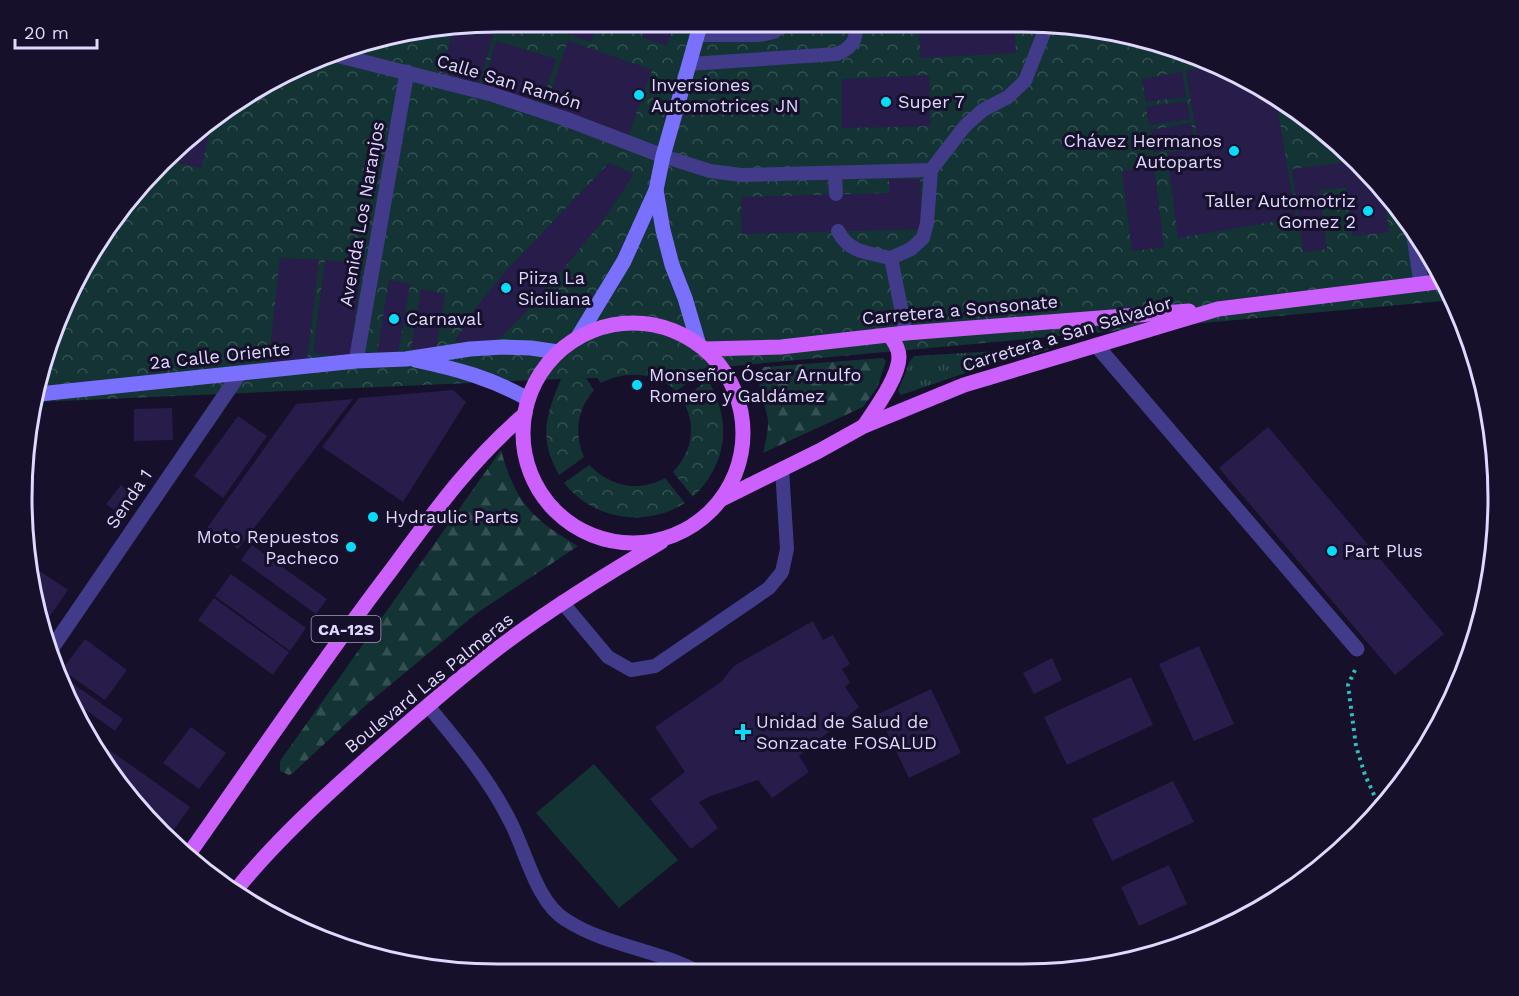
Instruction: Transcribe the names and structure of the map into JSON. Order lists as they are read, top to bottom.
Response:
{
  "streets": {
    "main road": [
      "Carretera a Sonsonate",
      "Carretera a San Salvador",
      "2a Calle Oriente",
      "CA-12S",
      "Boulevard Las Palmeras"
    ],
    "street": ["Calle San Ramón", "Avenida Los Naranjos", "Senda 1"]
  },
  "crossings": [
    ["Calle San Ramón", "Avenida Los Naranjos"],
    ["Avenida Los Naranjos", "2a Calle Oriente"],
    ["Carretera a Sonsonate", "Carretera a San Salvador"],
    ["2a Calle Oriente", "Senda 1"],
    ["2a Calle Oriente", "CA-12S"]
  ],
  "places": {
    "other": [
      "Inversiones Automotrices JN",
      "Super 7",
      "Chávez Hermanos Autoparts",
      "Taller Automotriz Gomez 2",
      "Piiza La Siciliana",
      "Carnaval",
      "Monseñor Óscar Arnulfo Romero y Galdámez",
      "Hydraulic Parts",
      "Moto Repuestos Pacheco",
      "Part Plus"
    ],
    "health": ["Unidad de Salud de Sonzacate FOSALUD"]
  },
  "scale_bar": "20 m"
}
